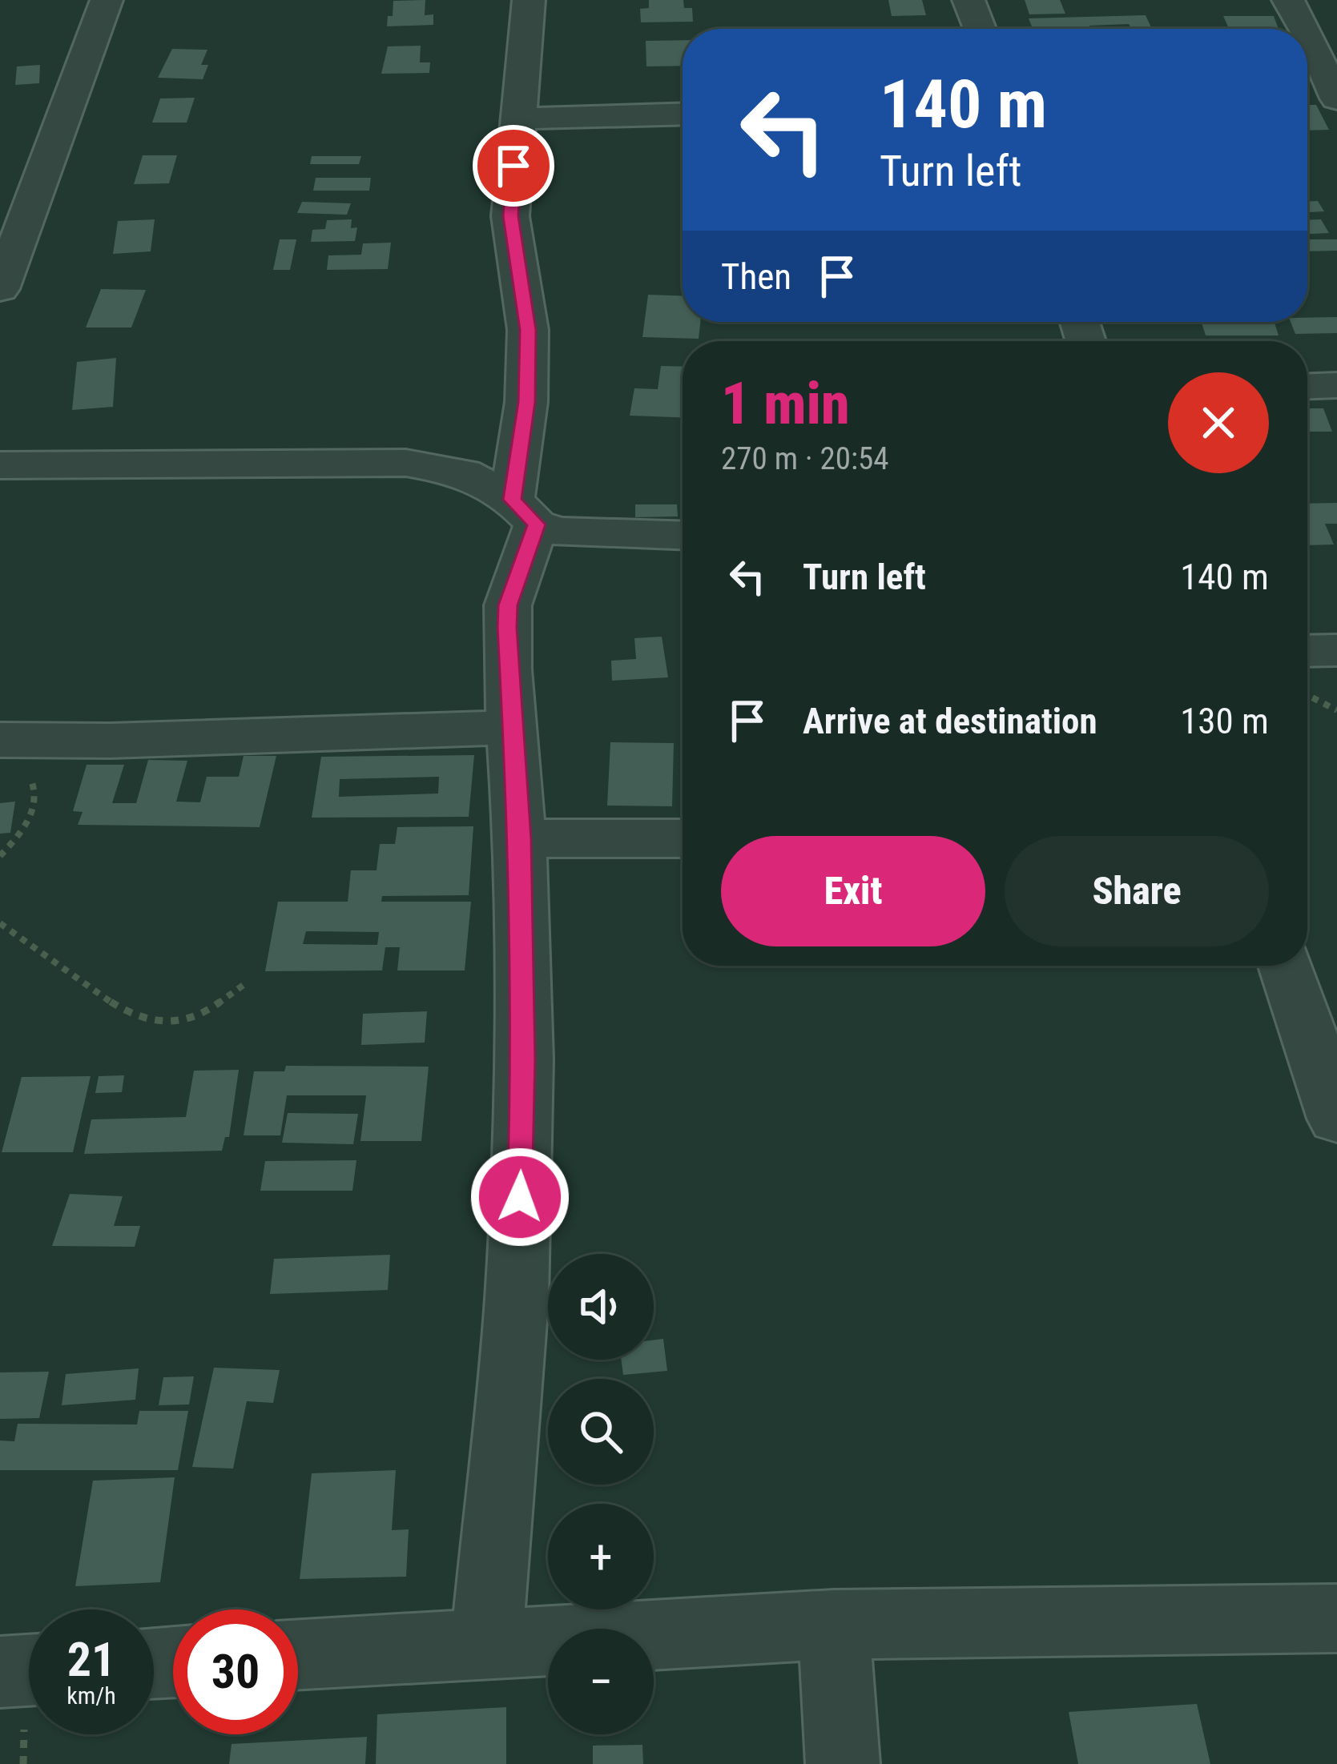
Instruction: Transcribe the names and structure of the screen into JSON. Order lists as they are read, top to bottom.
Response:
{
  "page": {
    "turn": ["140 m", "Turn left"],
    "then": "Then",
    "heading": ["1 min", "270 m · 20:54"],
    "list": [
      {
        "name": "Turn left",
        "value": "140 m"
      },
      {
        "name": "Arrive at destination",
        "value": "130 m"
      }
    ],
    "buttons": ["Exit", "Share"],
    "map_buttons": ["+", "−"],
    "speed": "21 km/h",
    "limit": "30"
  }
}
